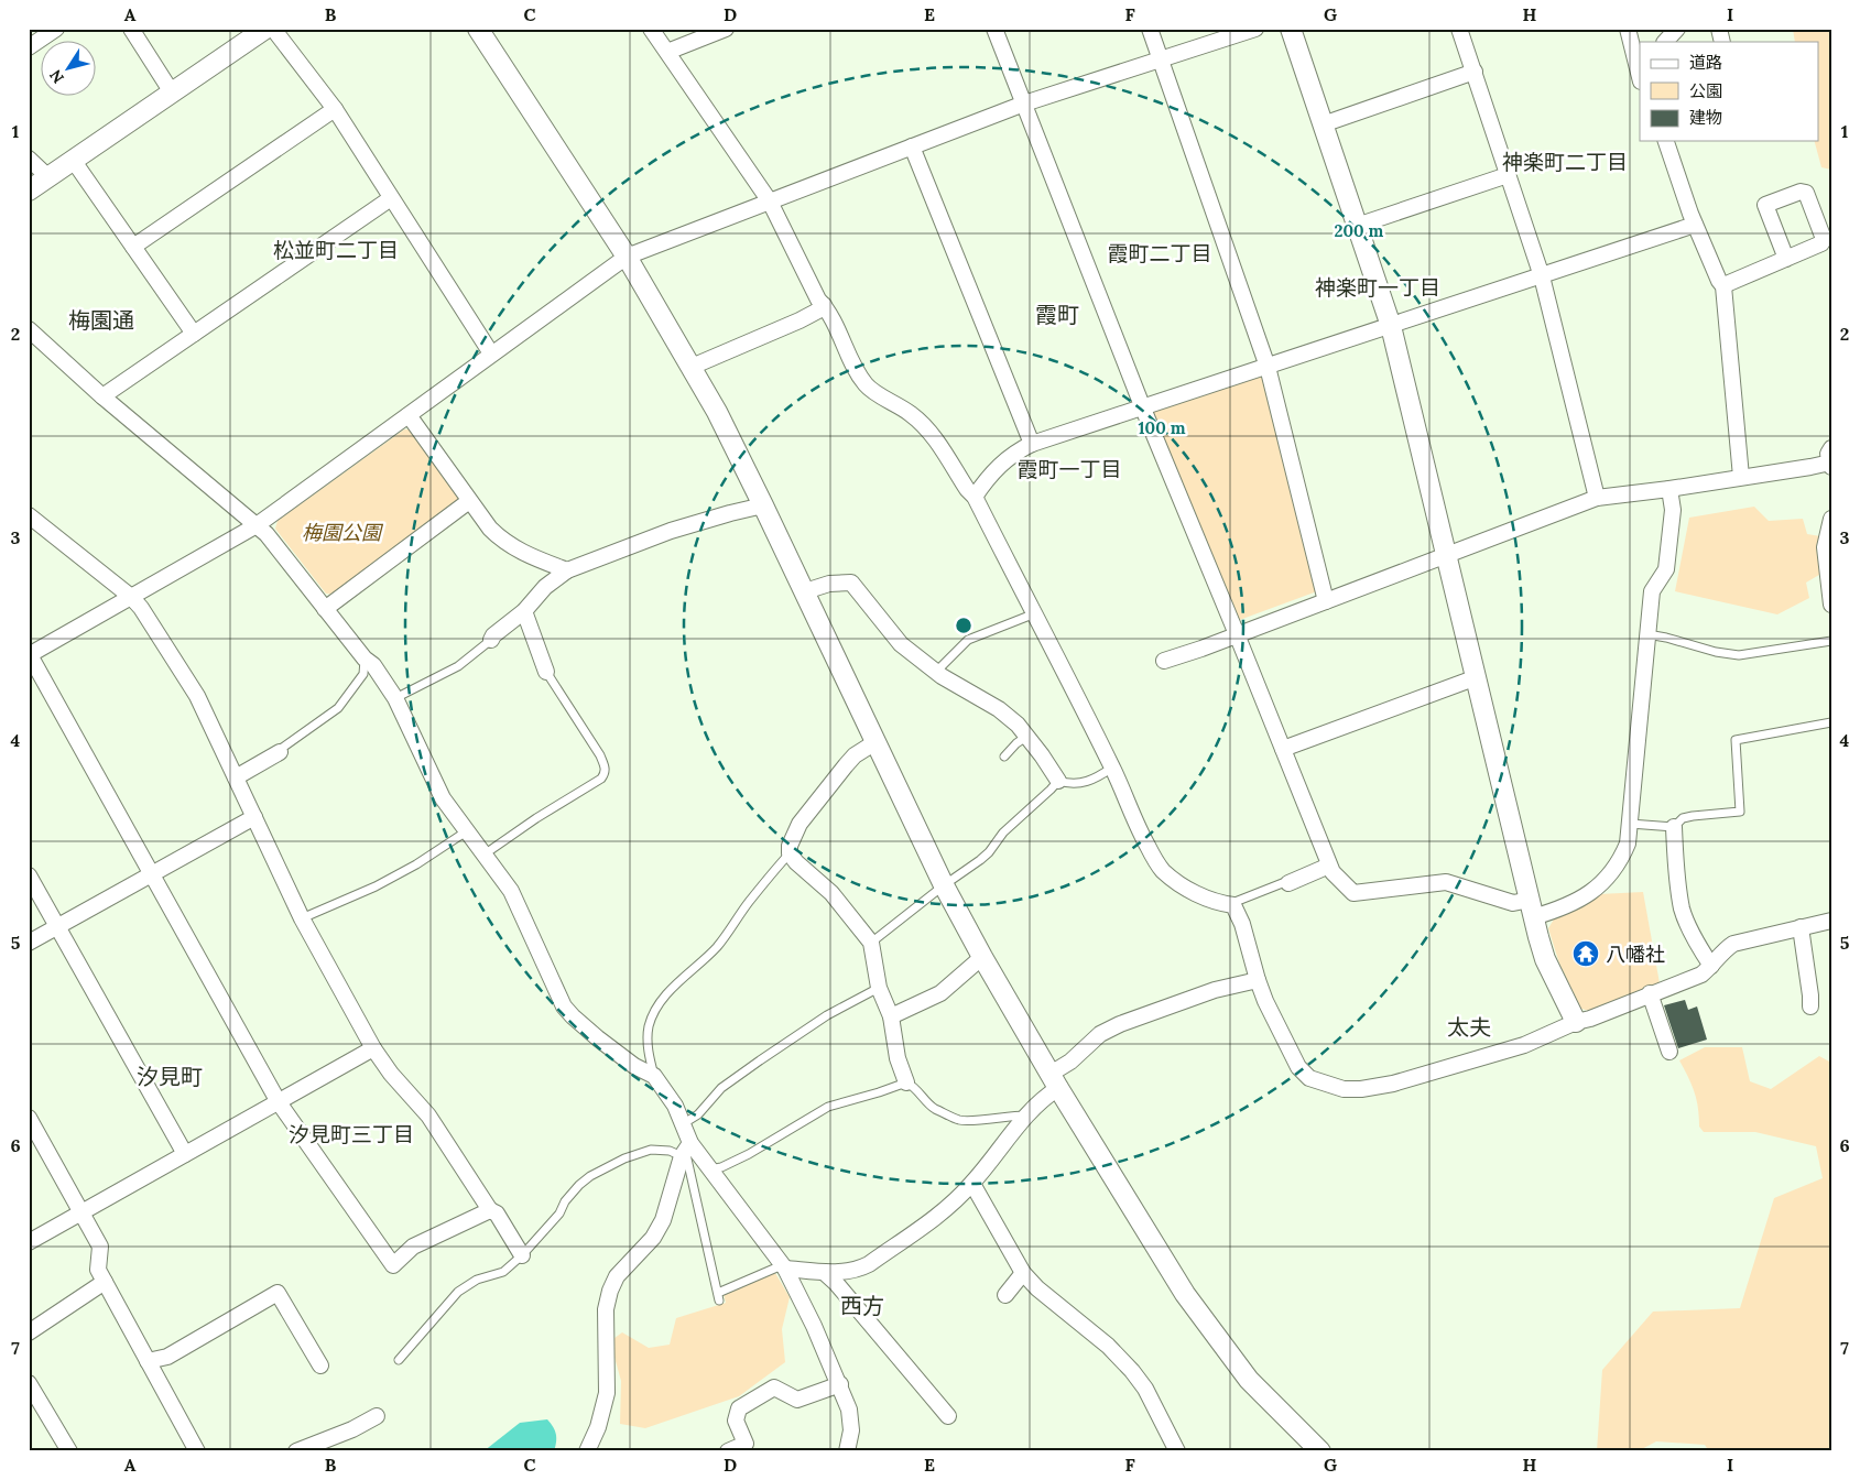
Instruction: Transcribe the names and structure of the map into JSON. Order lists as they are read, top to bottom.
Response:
{
  "districts": [
    "神楽町二丁目",
    "松並町二丁目",
    "霞町二丁目",
    "神楽町一丁目",
    "霞町",
    "梅園通",
    "霞町一丁目",
    "太夫",
    "汐見町",
    "汐見町三丁目",
    "西方"
  ],
  "parks": ["梅園公園"],
  "places": {
    "temple": ["八幡社"]
  },
  "legend": ["道路", "公園", "建物"],
  "north": "bottom left",
  "grid": {
    "columns": [
      "A",
      "B",
      "C",
      "D",
      "E",
      "F",
      "G",
      "H",
      "I"
    ],
    "rows": [
      "1",
      "2",
      "3",
      "4",
      "5",
      "6",
      "7"
    ]
  },
  "rings": ["200 m", "100 m"]
}
